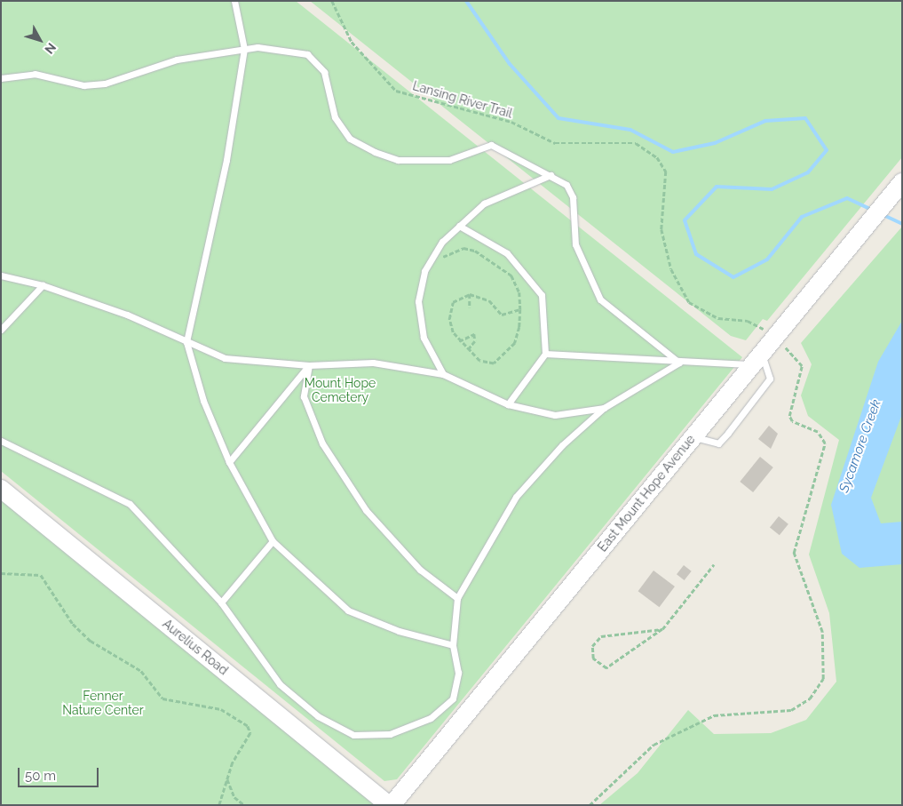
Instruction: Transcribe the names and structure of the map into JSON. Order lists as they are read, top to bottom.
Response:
{
  "streets": {
    "street": ["East Mount Hope Avenue", "Aurelius Road"],
    "path": ["Lansing River Trail"]
  },
  "crossings": [
    ["East Mount Hope Avenue", "Aurelius Road"]
  ],
  "water": ["Sycamore Creek"],
  "parks": ["Mount Hope Cemetery", "Fenner Nature Center"],
  "scale_bar": "50 m",
  "north": "bottom right"
}
